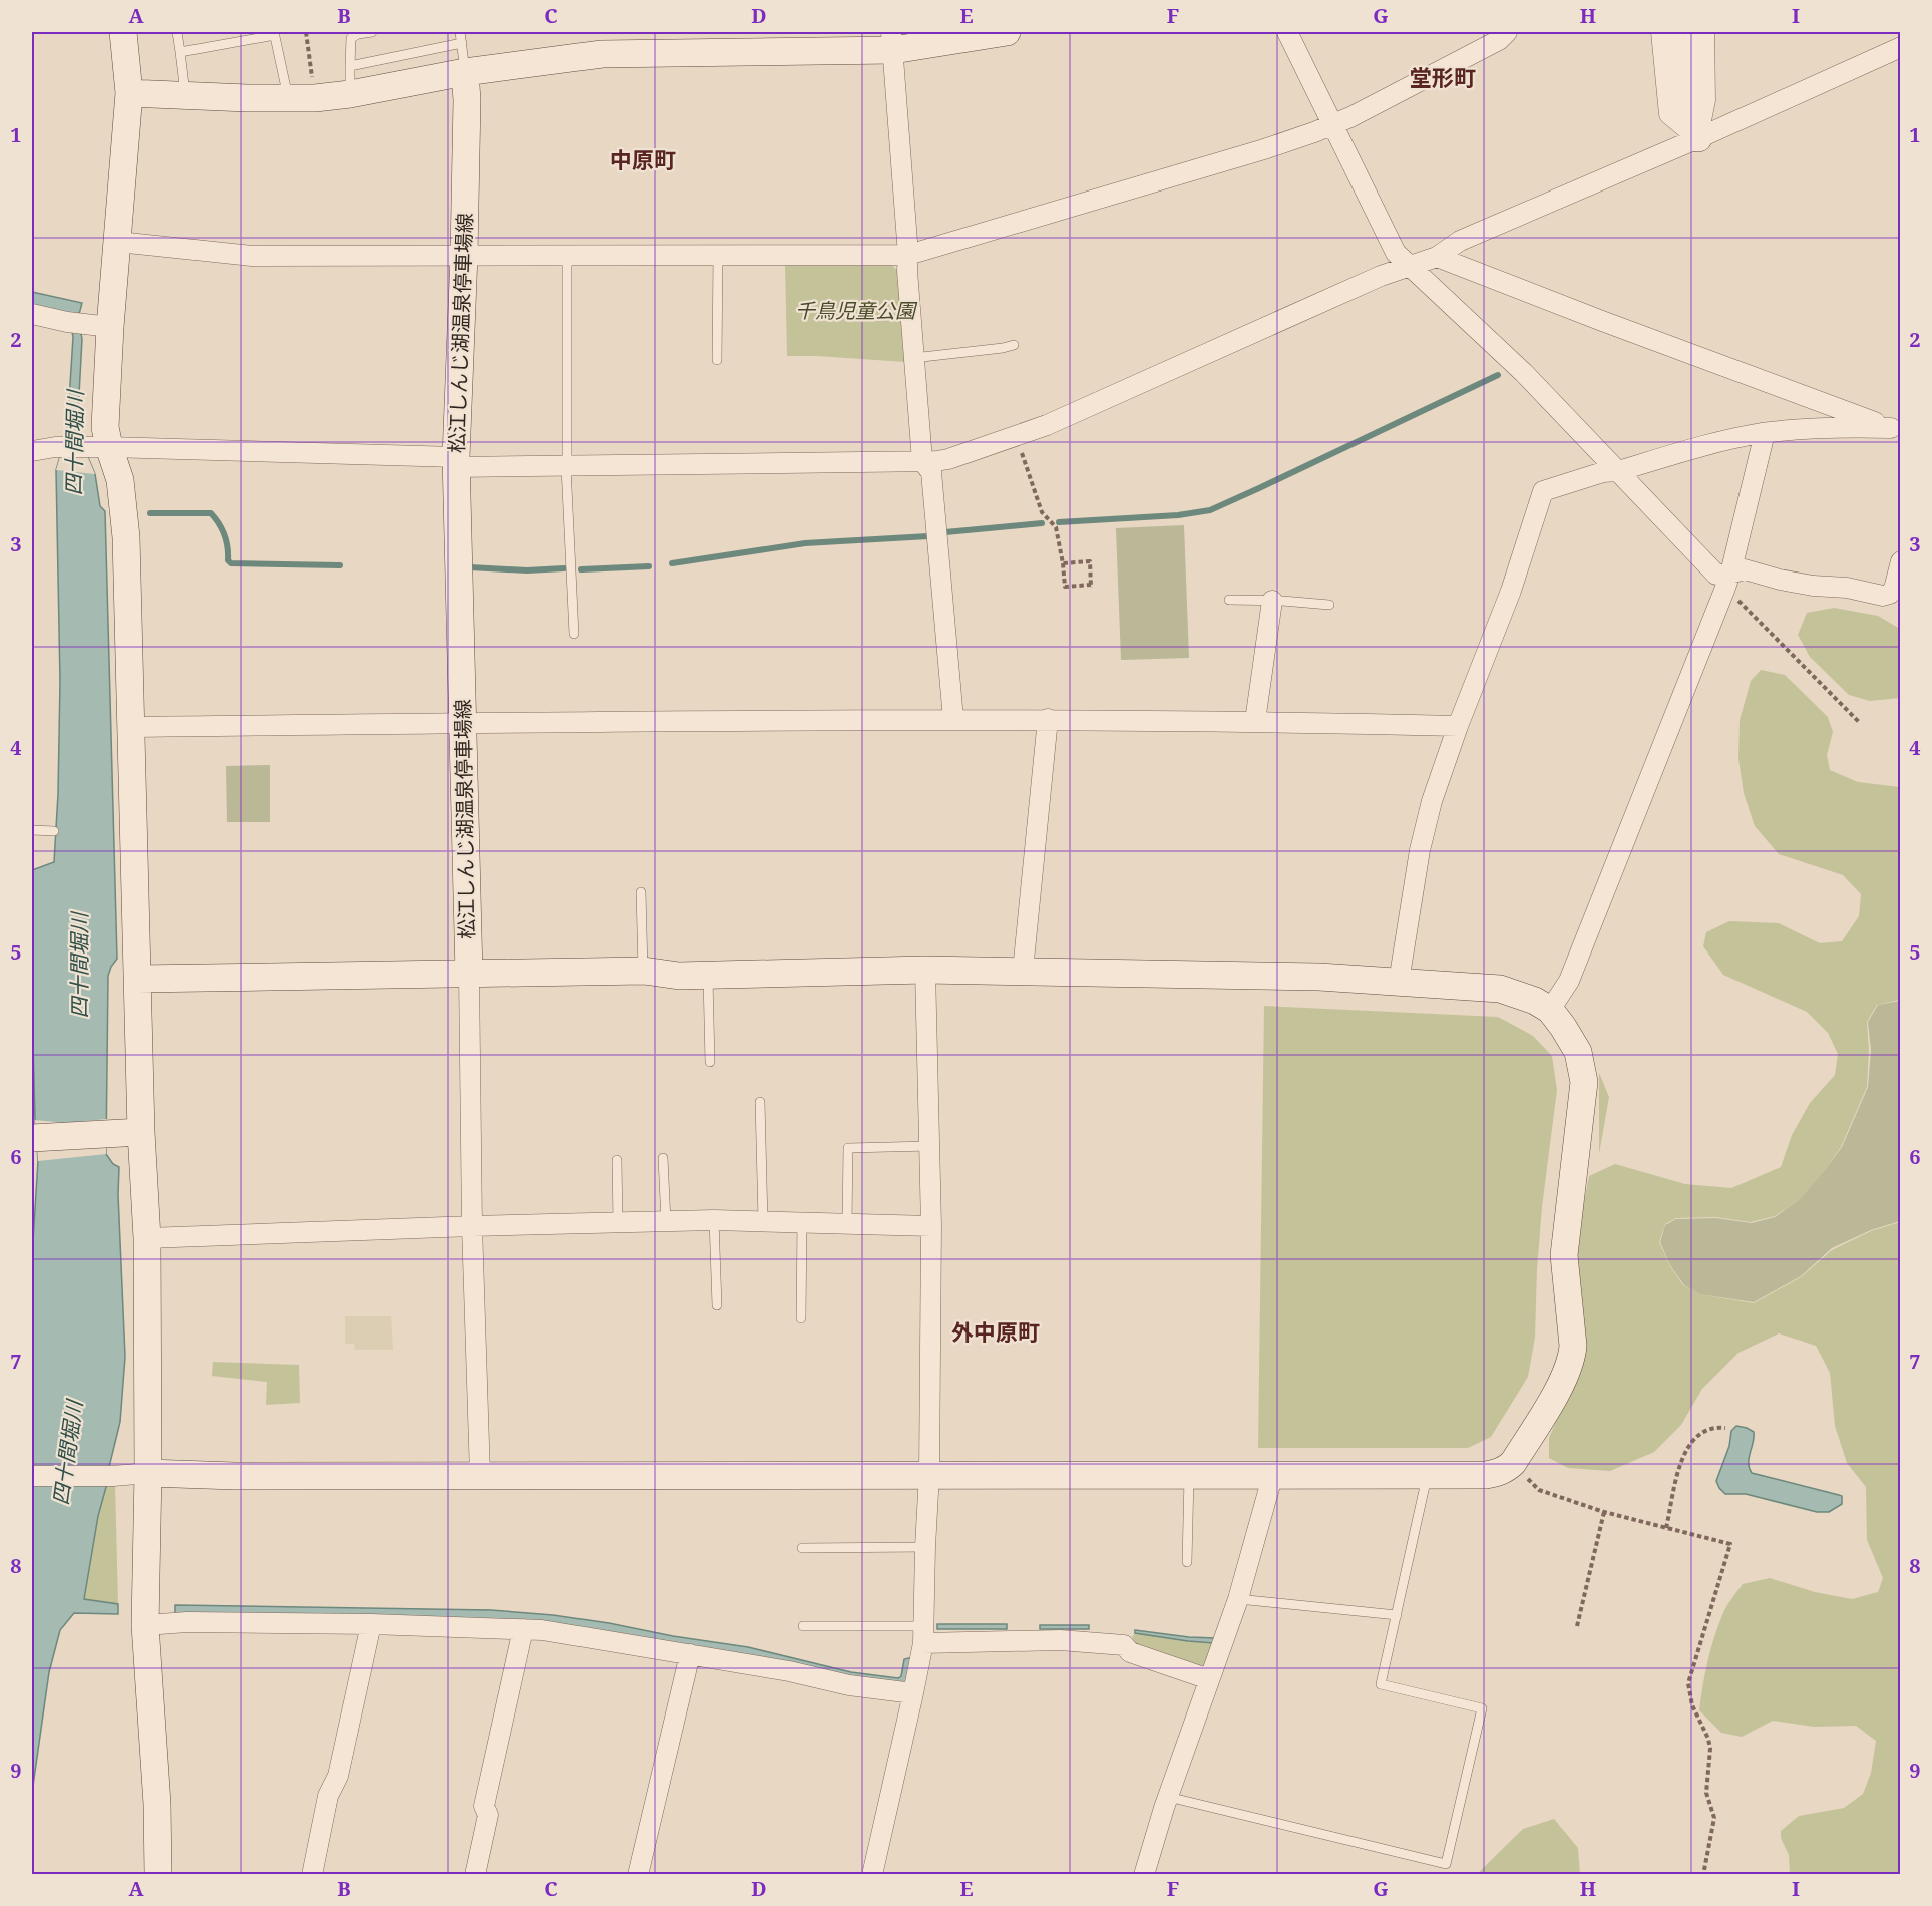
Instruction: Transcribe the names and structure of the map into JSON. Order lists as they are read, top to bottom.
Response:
{
  "streets": {
    "street": ["松江しんじ湖温泉停車場線"]
  },
  "districts": ["堂形町", "中原町", "外中原町"],
  "water": ["四十間堀川"],
  "parks": ["千鳥児童公園"],
  "grid": {
    "columns": [
      "A",
      "B",
      "C",
      "D",
      "E",
      "F",
      "G",
      "H",
      "I"
    ],
    "rows": [
      "1",
      "2",
      "3",
      "4",
      "5",
      "6",
      "7",
      "8",
      "9"
    ]
  }
}
